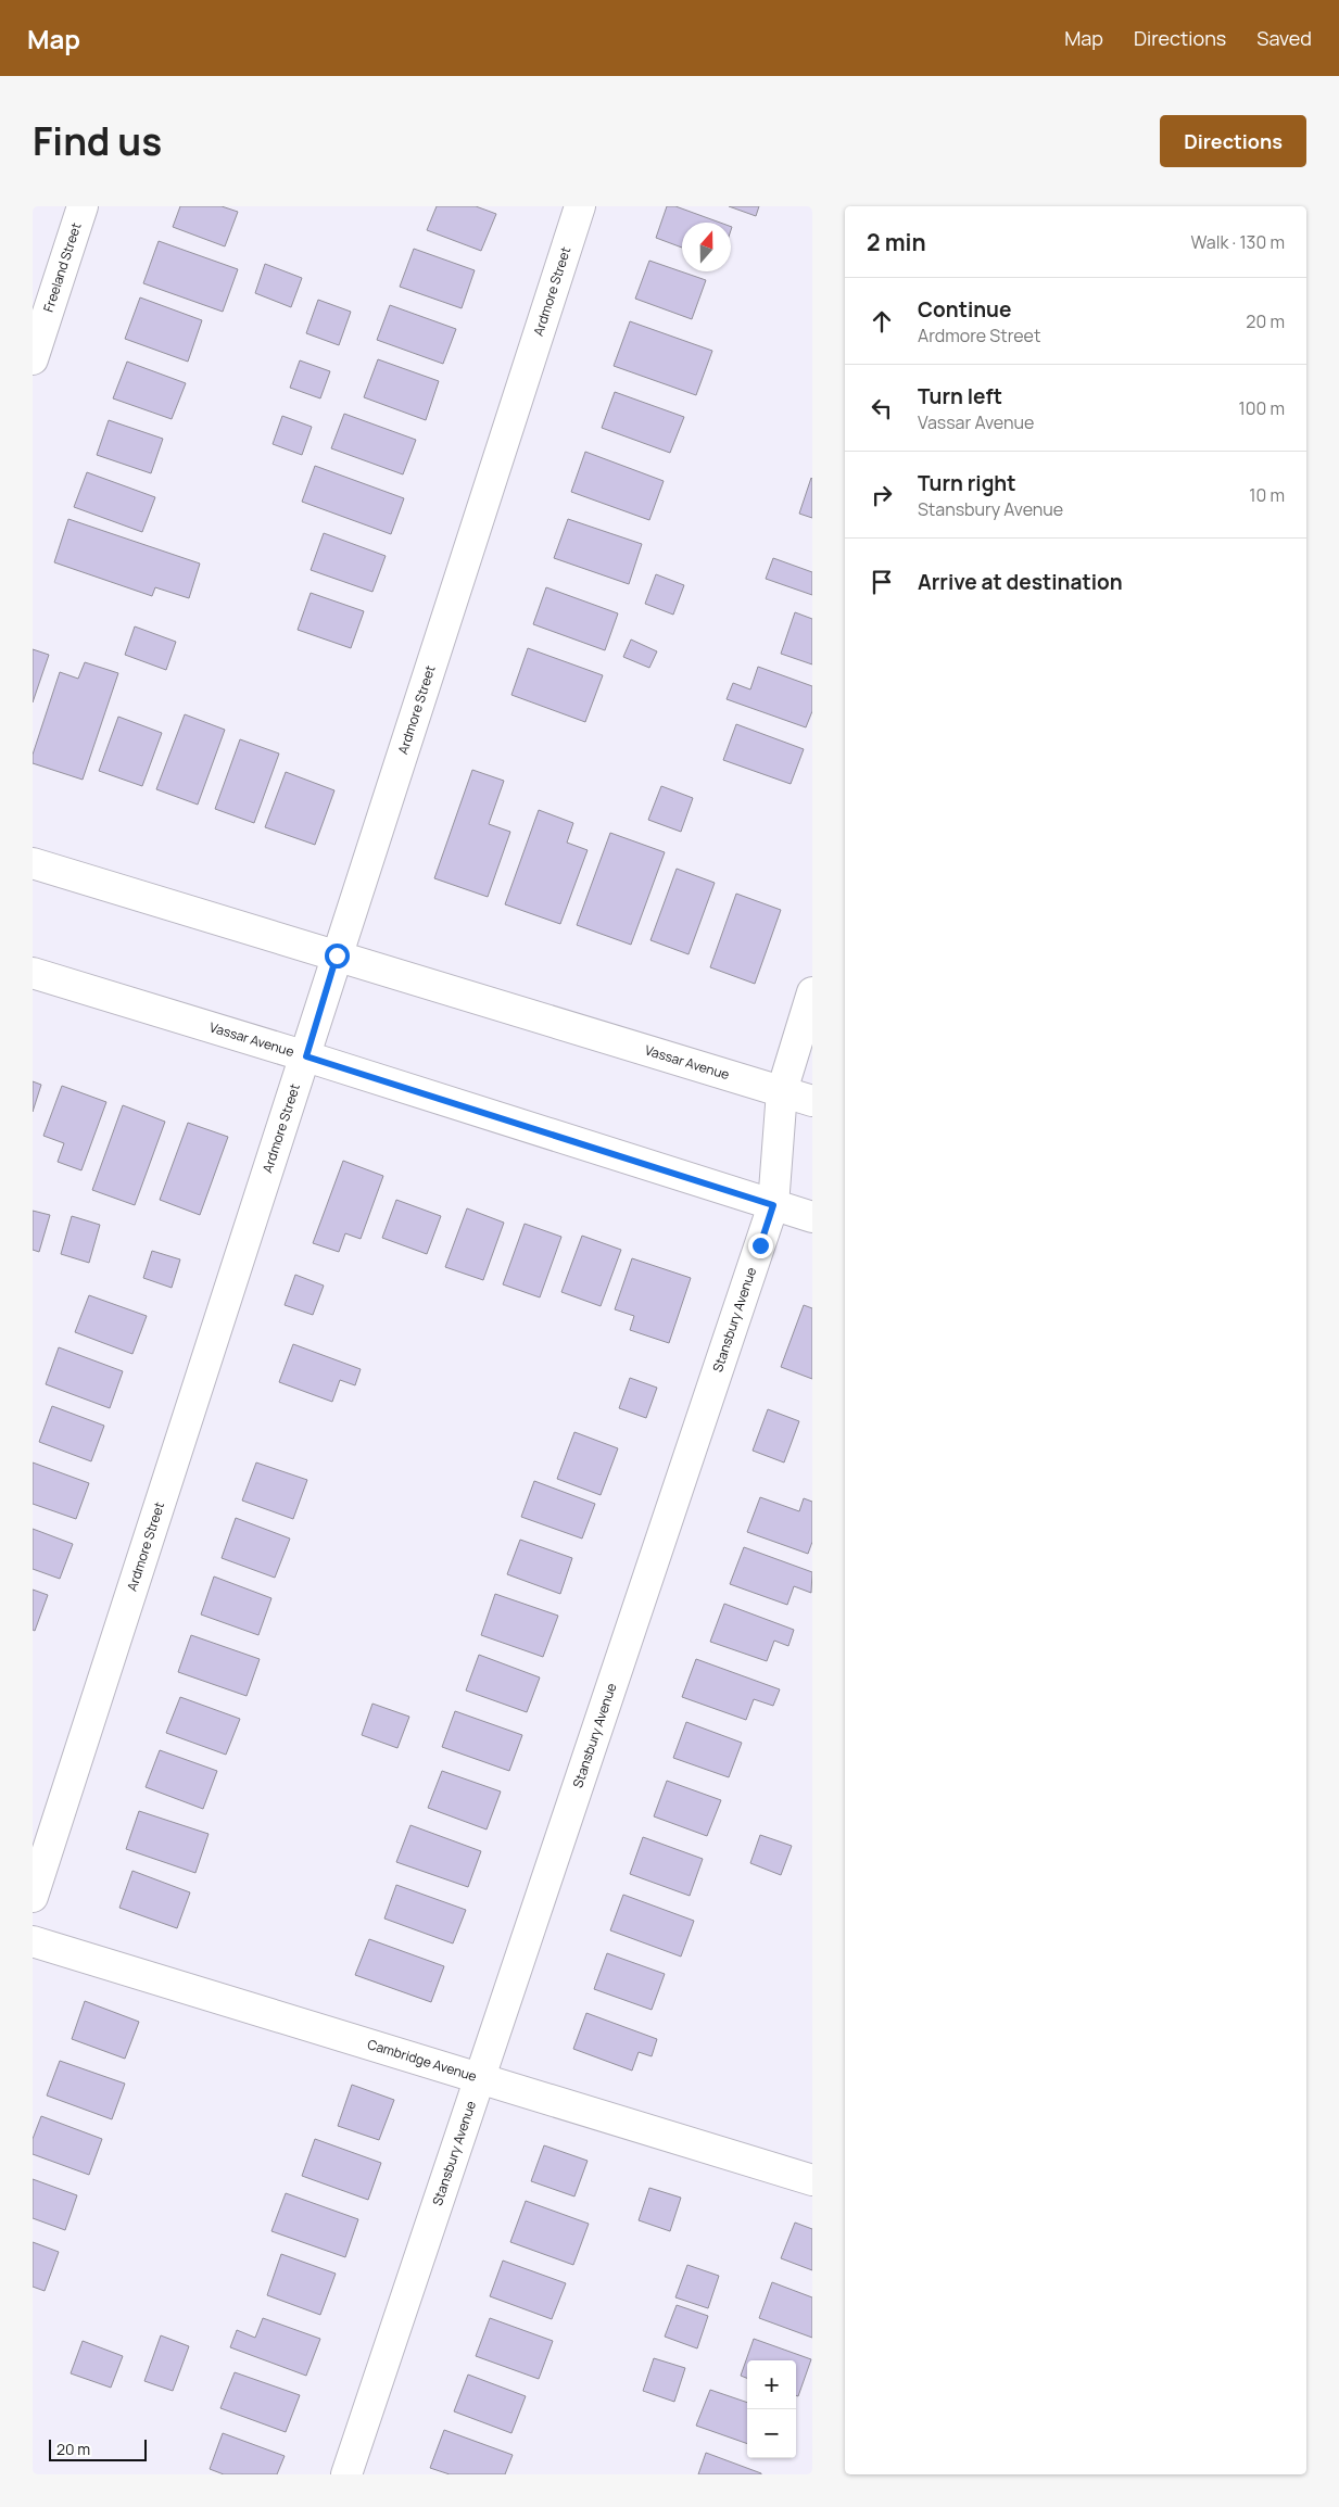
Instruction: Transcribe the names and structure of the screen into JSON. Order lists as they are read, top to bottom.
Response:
{
  "streets": {
    "street": [
      "Freeland Street",
      "Ardmore Street",
      "Vassar Avenue",
      "Stansbury Avenue",
      "Cambridge Avenue"
    ]
  },
  "crossings": [
    ["Ardmore Street", "Vassar Avenue"],
    ["Vassar Avenue", "Stansbury Avenue"],
    ["Stansbury Avenue", "Cambridge Avenue"]
  ],
  "scale_bar": "20 m",
  "north": "top",
  "page": {
    "header": "Map",
    "nav": ["Map", "Directions", "Saved"],
    "title": "Find us",
    "buttons": "Directions",
    "heading": ["2 min", "Walk · 130 m"],
    "list": [
      ["Continue", "Ardmore Street", "20 m"],
      ["Turn left", "Vassar Avenue", "100 m"],
      ["Turn right", "Stansbury Avenue", "10 m"],
      "Arrive at destination"
    ],
    "map_buttons": ["+", "−"],
    "scale": "20 m"
  }
}
